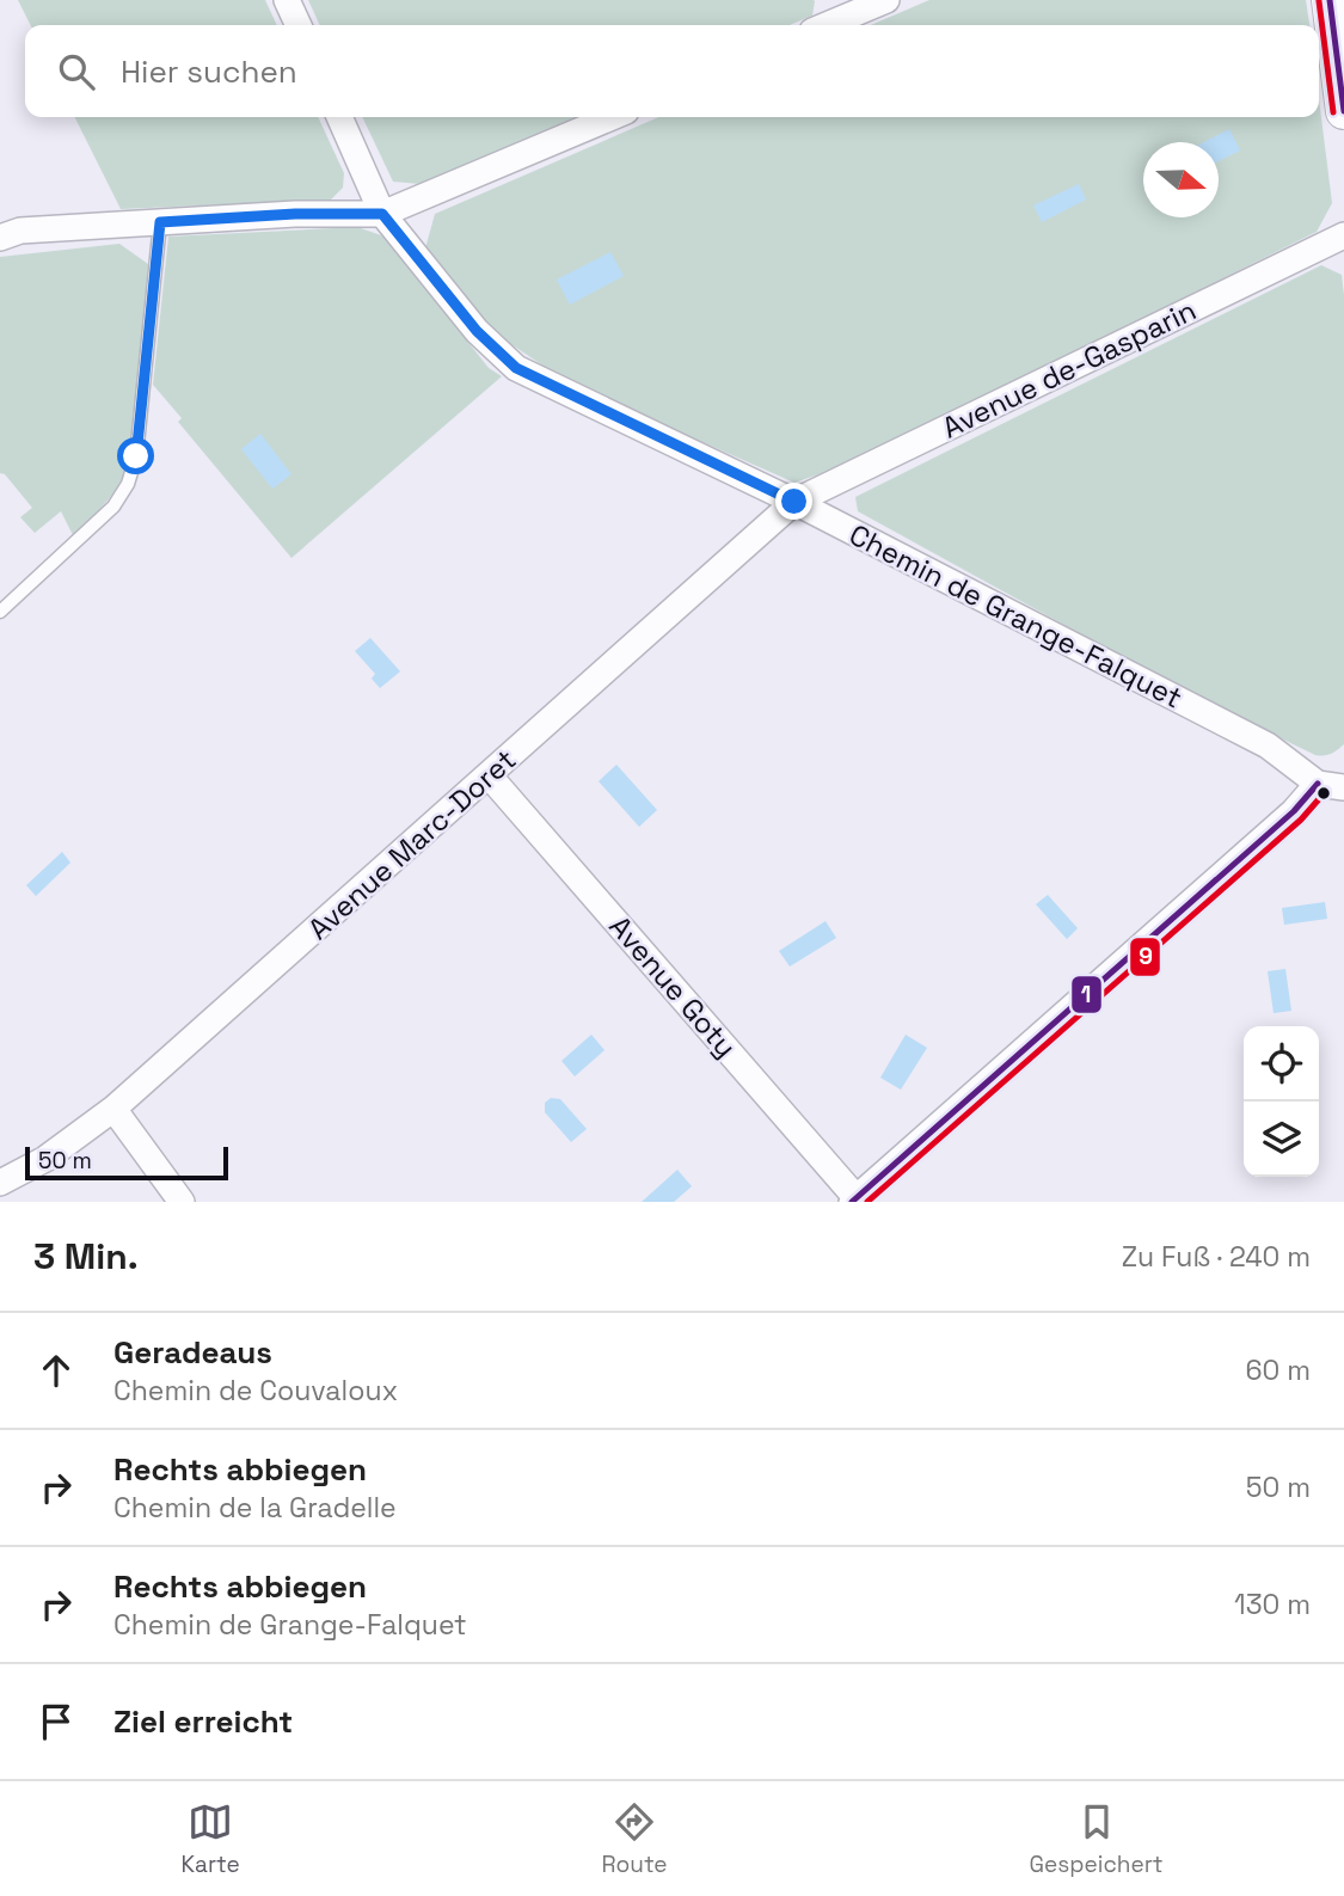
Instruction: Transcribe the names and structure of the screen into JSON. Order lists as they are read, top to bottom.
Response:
{
  "streets": {
    "street": [
      "Avenue de-Gasparin",
      "Chemin de Grange-Falquet",
      "Avenue Marc-Doret",
      "Avenue Goty"
    ]
  },
  "crossings": [
    ["Avenue de-Gasparin", "Chemin de Grange-Falquet"],
    ["Avenue de-Gasparin", "Avenue Marc-Doret"],
    ["Chemin de Grange-Falquet", "Avenue Marc-Doret"],
    ["Avenue Marc-Doret", "Avenue Goty"]
  ],
  "lines": ["transit line 1", "transit line 9"],
  "scale_bar": "50 m",
  "north": "right",
  "page": {
    "search": "Hier suchen",
    "scale": "50 m",
    "heading": ["3 Min.", "Zu Fuß · 240 m"],
    "list": [
      ["Geradeaus", "Chemin de Couvaloux", "60 m"],
      ["Rechts abbiegen", "Chemin de la Gradelle", "50 m"],
      ["Rechts abbiegen", "Chemin de Grange-Falquet", "130 m"],
      "Ziel erreicht"
    ],
    "nav": ["Karte", "Route", "Gespeichert"]
  }
}
